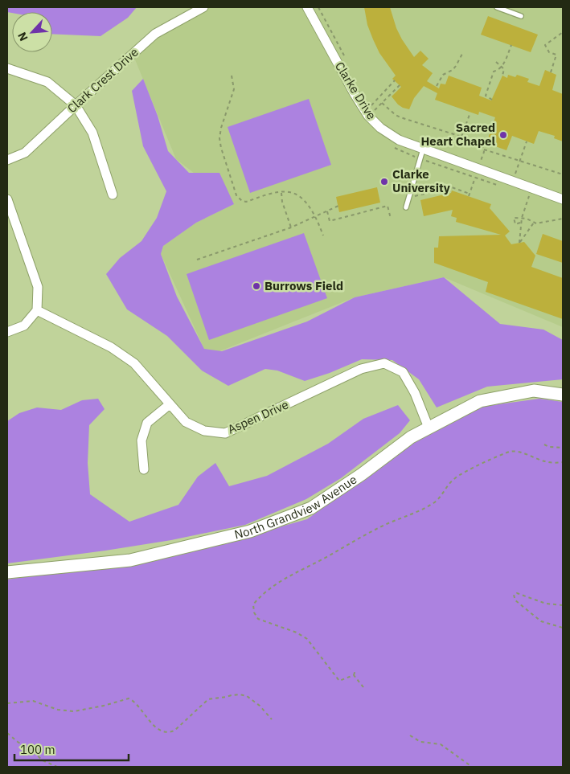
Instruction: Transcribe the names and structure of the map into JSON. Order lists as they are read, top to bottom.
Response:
{
  "streets": {
    "street": [
      "Clark Crest Drive",
      "Clarke Drive",
      "Aspen Drive",
      "North Grandview Avenue"
    ]
  },
  "crossings": [
    ["Aspen Drive", "North Grandview Avenue"]
  ],
  "places": ["Sacred Heart Chapel", "Clarke University", "Burrows Field"],
  "scale_bar": "100 m",
  "north": "bottom left"
}
